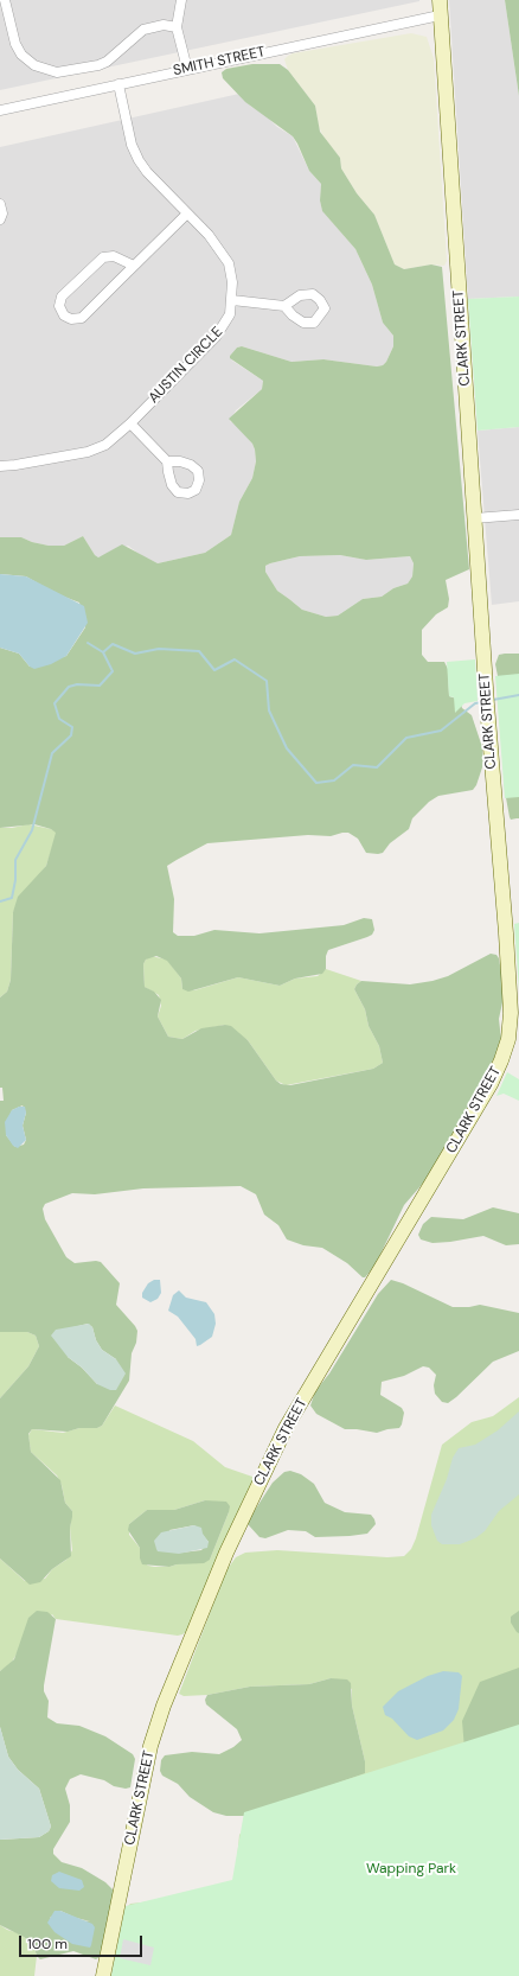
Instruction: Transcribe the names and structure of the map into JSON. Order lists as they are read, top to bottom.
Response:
{
  "streets": {
    "main road": ["CLARK STREET"],
    "street": ["SMITH STREET", "AUSTIN CIRCLE"]
  },
  "crossings": [
    ["SMITH STREET", "CLARK STREET"],
    ["SMITH STREET", "AUSTIN CIRCLE"]
  ],
  "parks": ["Wapping Park"],
  "scale_bar": "100 m"
}
